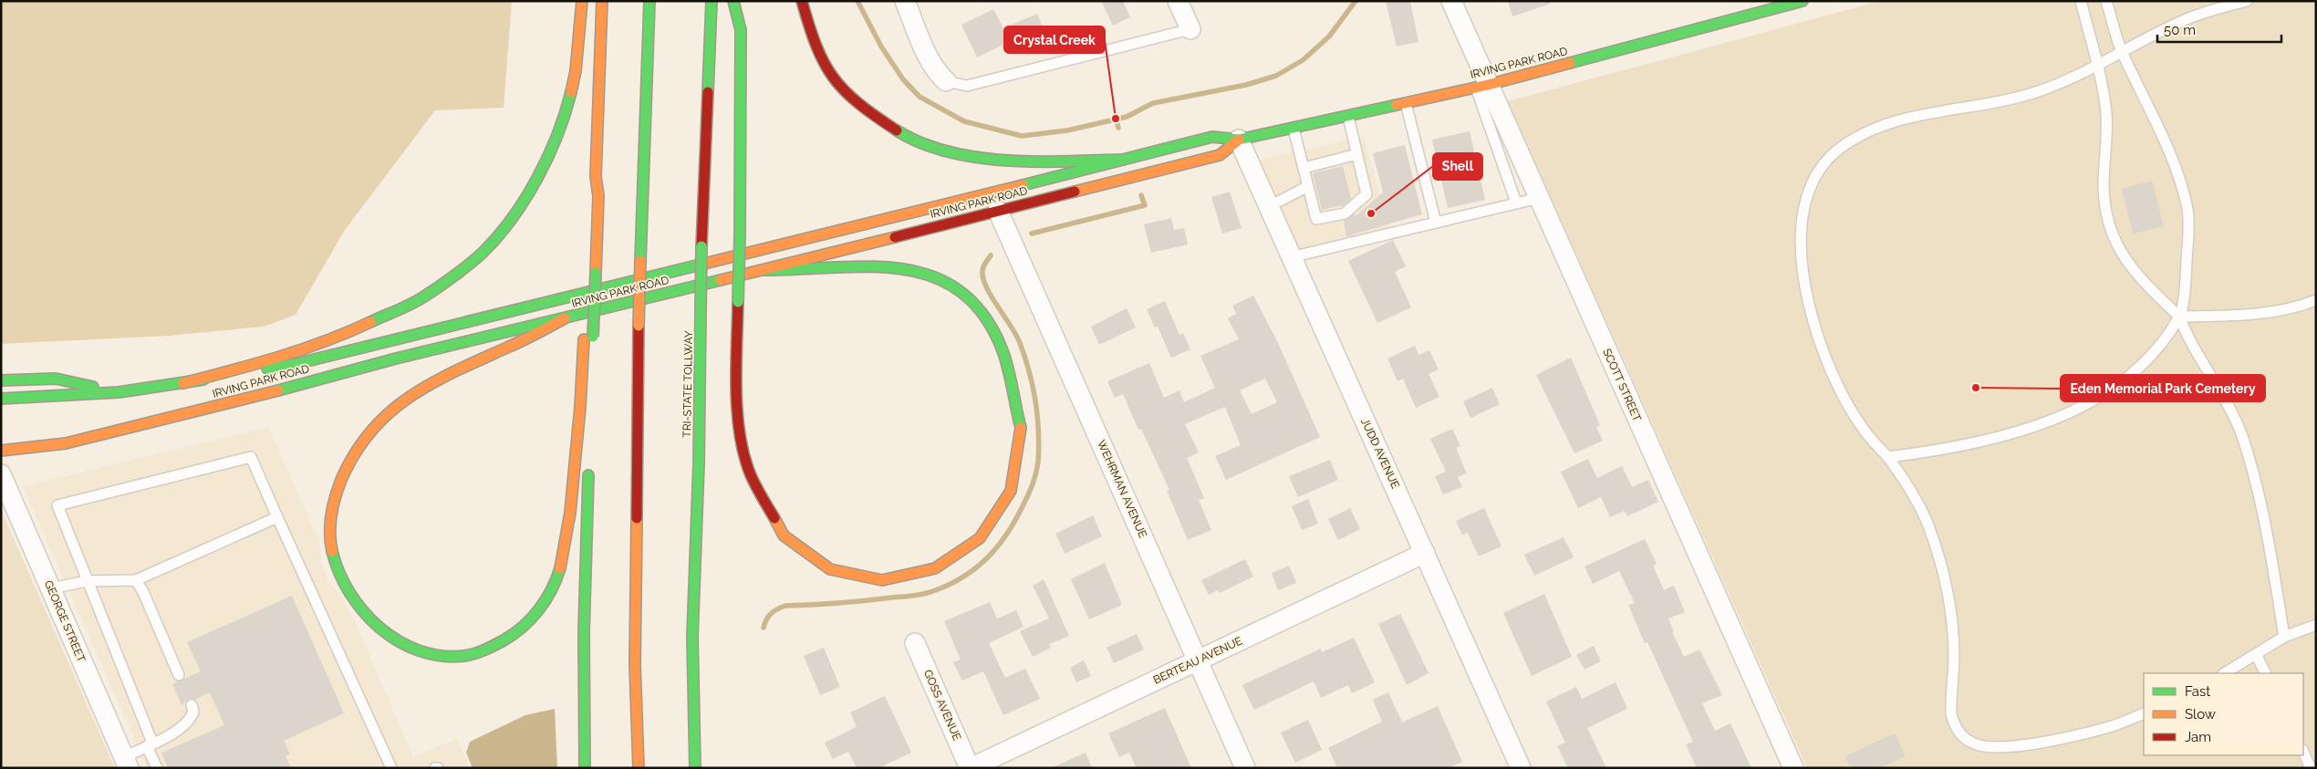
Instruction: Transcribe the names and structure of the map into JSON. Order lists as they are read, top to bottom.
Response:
{
  "streets": {
    "main road": ["IRVING PARK ROAD", "TRI-STATE TOLLWAY"],
    "street": [
      "SCOTT STREET",
      "JUDD AVENUE",
      "WEHRMAN AVENUE",
      "GEORGE STREET",
      "BERTEAU AVENUE",
      "GOSS AVENUE"
    ]
  },
  "crossings": [
    ["IRVING PARK ROAD", "SCOTT STREET"],
    ["IRVING PARK ROAD", "JUDD AVENUE"],
    ["IRVING PARK ROAD", "WEHRMAN AVENUE"],
    ["JUDD AVENUE", "BERTEAU AVENUE"],
    ["WEHRMAN AVENUE", "BERTEAU AVENUE"],
    ["BERTEAU AVENUE", "GOSS AVENUE"]
  ],
  "places": ["Crystal Creek", "Shell", "Eden Memorial Park Cemetery"],
  "legend": ["Fast", "Slow", "Jam"],
  "scale_bar": "50 m"
}
